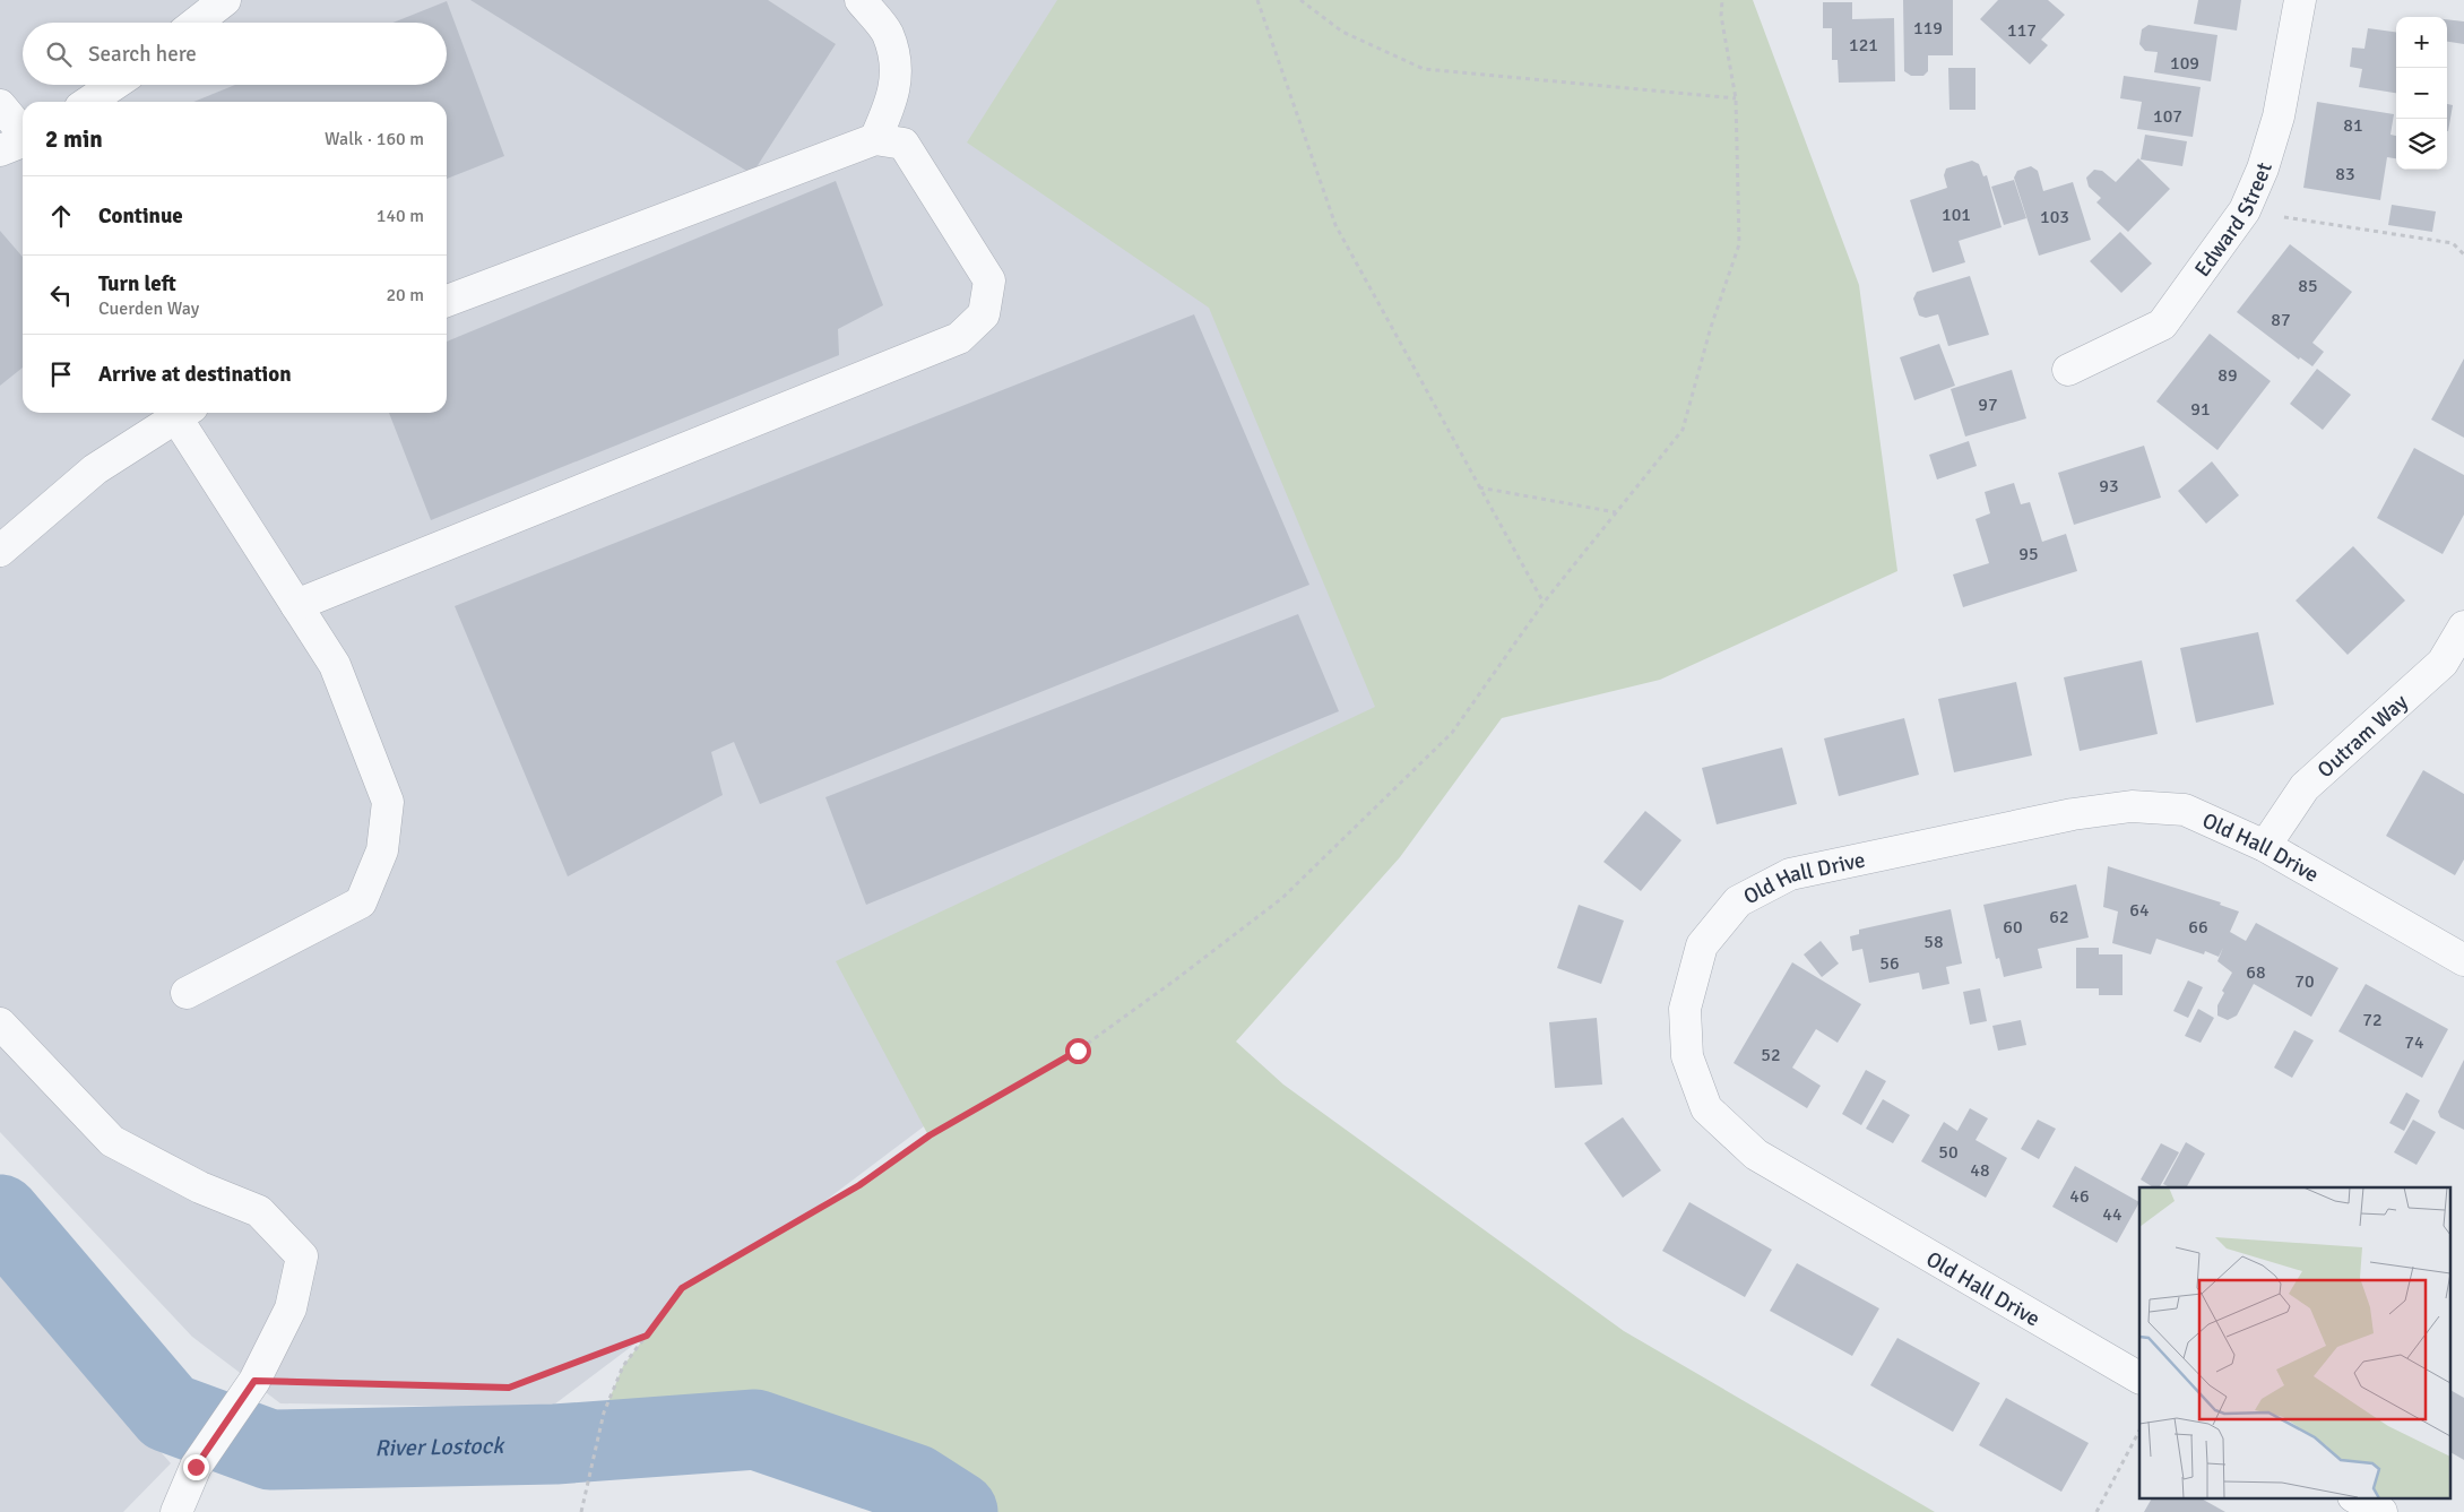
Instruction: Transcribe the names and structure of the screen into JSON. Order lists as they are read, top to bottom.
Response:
{
  "streets": {
    "street": ["Edward Street", "Outram Way", "Old Hall Drive"]
  },
  "crossings": [
    ["Outram Way", "Old Hall Drive"]
  ],
  "water": ["River Lostock"],
  "house_numbers": [
    "119",
    "117",
    "121",
    "109",
    "107",
    "81",
    "83",
    "101",
    "103",
    "85",
    "87",
    "89",
    "97",
    "91",
    "93",
    "95",
    "64",
    "62",
    "60",
    "66",
    "58",
    "56",
    "68",
    "70",
    "72",
    "74",
    "52",
    "50",
    "48",
    "46",
    "44"
  ],
  "page": {
    "map_buttons": ["+", "−"],
    "search": "Search here",
    "heading": ["2 min", "Walk · 160 m"],
    "list": [
      ["Continue", "140 m"],
      ["Turn left", "Cuerden Way", "20 m"],
      "Arrive at destination"
    ]
  }
}
